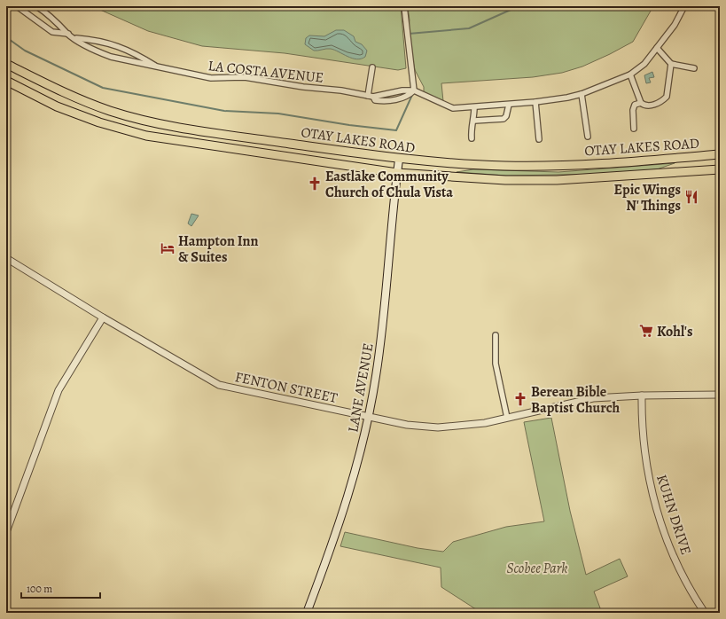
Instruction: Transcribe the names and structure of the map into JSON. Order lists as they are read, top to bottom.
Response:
{
  "streets": {
    "main road": ["OTAY LAKES ROAD", "LANE AVENUE"],
    "street": ["LA COSTA AVENUE", "FENTON STREET", "KUHN DRIVE"]
  },
  "crossings": [
    ["OTAY LAKES ROAD", "LANE AVENUE"],
    ["FENTON STREET", "LANE AVENUE"],
    ["FENTON STREET", "KUHN DRIVE"]
  ],
  "parks": ["Scobee Park"],
  "places": {
    "church": ["Eastlake Community Church of Chula Vista", "Berean Bible Baptist Church"],
    "restaurant": ["Epic Wings N' Things"],
    "hotel": ["Hampton Inn & Suites"],
    "supermarket": ["Kohl's"]
  },
  "scale_bar": "100 m"
}
